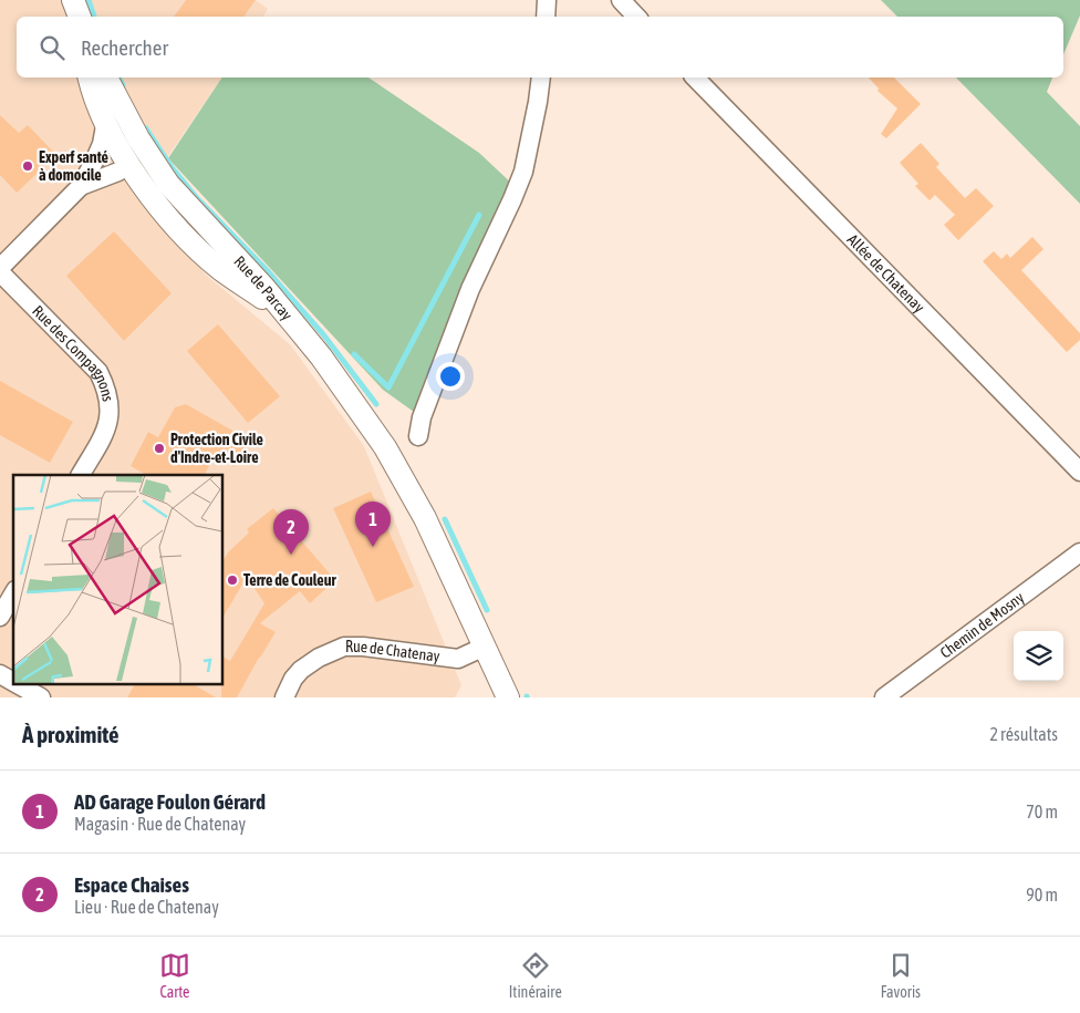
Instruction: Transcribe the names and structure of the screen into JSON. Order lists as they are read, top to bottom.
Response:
{
  "streets": {
    "street": [
      "Allée de Chatenay",
      "Rue de Parcay",
      "Rue des Compagnons",
      "Chemin de Mosny",
      "Rue de Chatenay"
    ]
  },
  "crossings": [
    ["Rue de Parcay", "Rue des Compagnons"]
  ],
  "places": ["Experf santé à domocile", "Protection Civile d'Indre-et-Loire", "Terre de Couleur"],
  "page": {
    "search": "Rechercher",
    "pins": ["1", "2"],
    "heading": ["À proximité", "2 résultats"],
    "list": [
      {
        "mark": "1",
        "name": "AD Garage Foulon Gérard",
        "note": "Magasin · Rue de Chatenay",
        "value": "70 m"
      },
      {
        "mark": "2",
        "name": "Espace Chaises",
        "note": "Lieu · Rue de Chatenay",
        "value": "90 m"
      }
    ],
    "nav": ["Carte", "Itinéraire", "Favoris"]
  }
}
